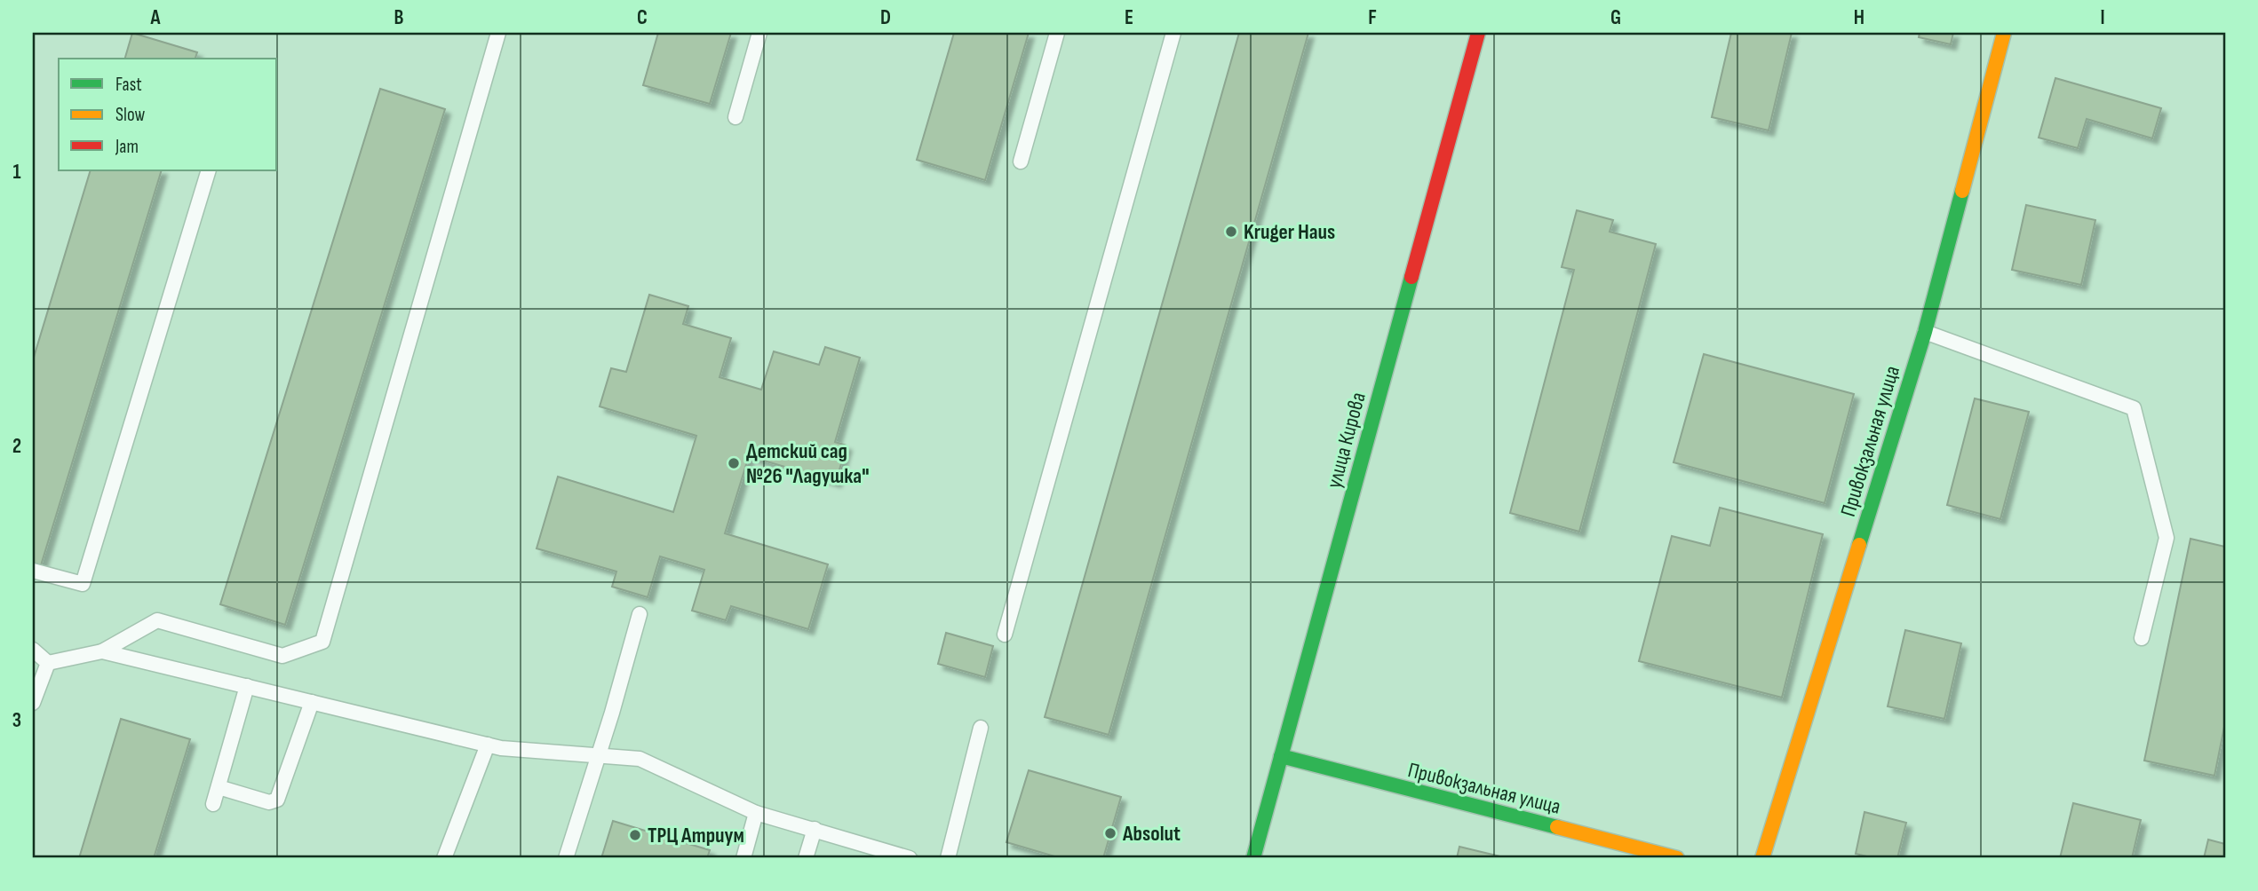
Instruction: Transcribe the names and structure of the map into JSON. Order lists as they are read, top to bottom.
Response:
{
  "streets": {
    "street": ["улица Кирова", "Привокзальная улица"]
  },
  "crossings": [
    ["улица Кирова", "Привокзальная улица"]
  ],
  "places": [
    "Kruger Haus",
    "Детский сад №26 \"Ладушка\"",
    "Absolut",
    "ТРЦ Атриум"
  ],
  "legend": ["Fast", "Slow", "Jam"],
  "grid": {
    "columns": [
      "A",
      "B",
      "C",
      "D",
      "E",
      "F",
      "G",
      "H",
      "I"
    ],
    "rows": ["1", "2", "3"]
  }
}
